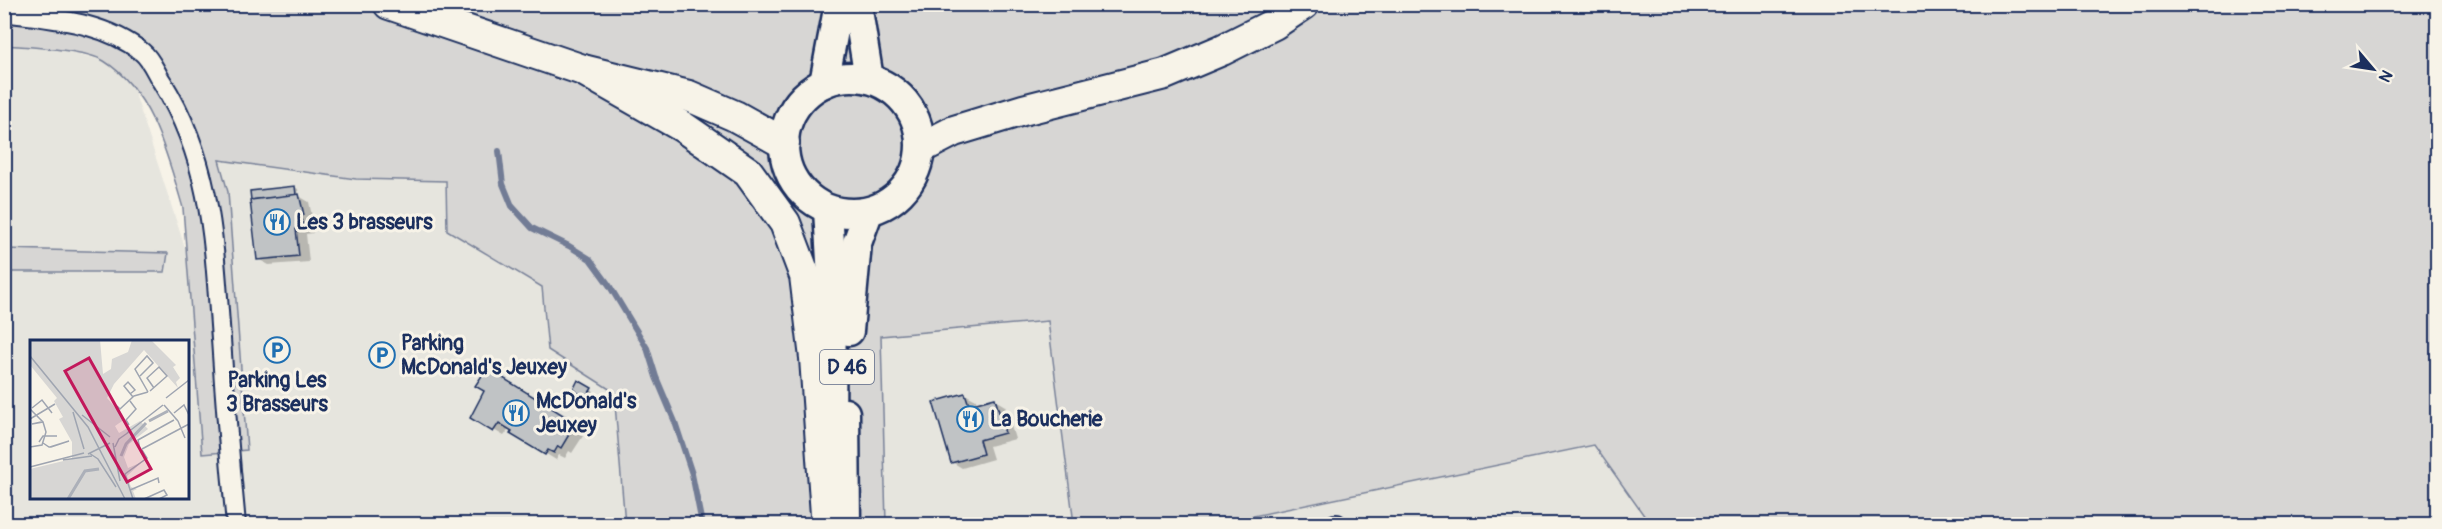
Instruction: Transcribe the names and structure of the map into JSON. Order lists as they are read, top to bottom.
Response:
{
  "streets": {
    "main road": ["D 46"]
  },
  "places": {
    "restaurant": ["Les 3 brasseurs", "McDonald's Jeuxey", "La Boucherie"],
    "parking": ["Parking Les 3 Brasseurs", "Parking McDonald's Jeuxey"]
  },
  "north": "bottom right"
}
